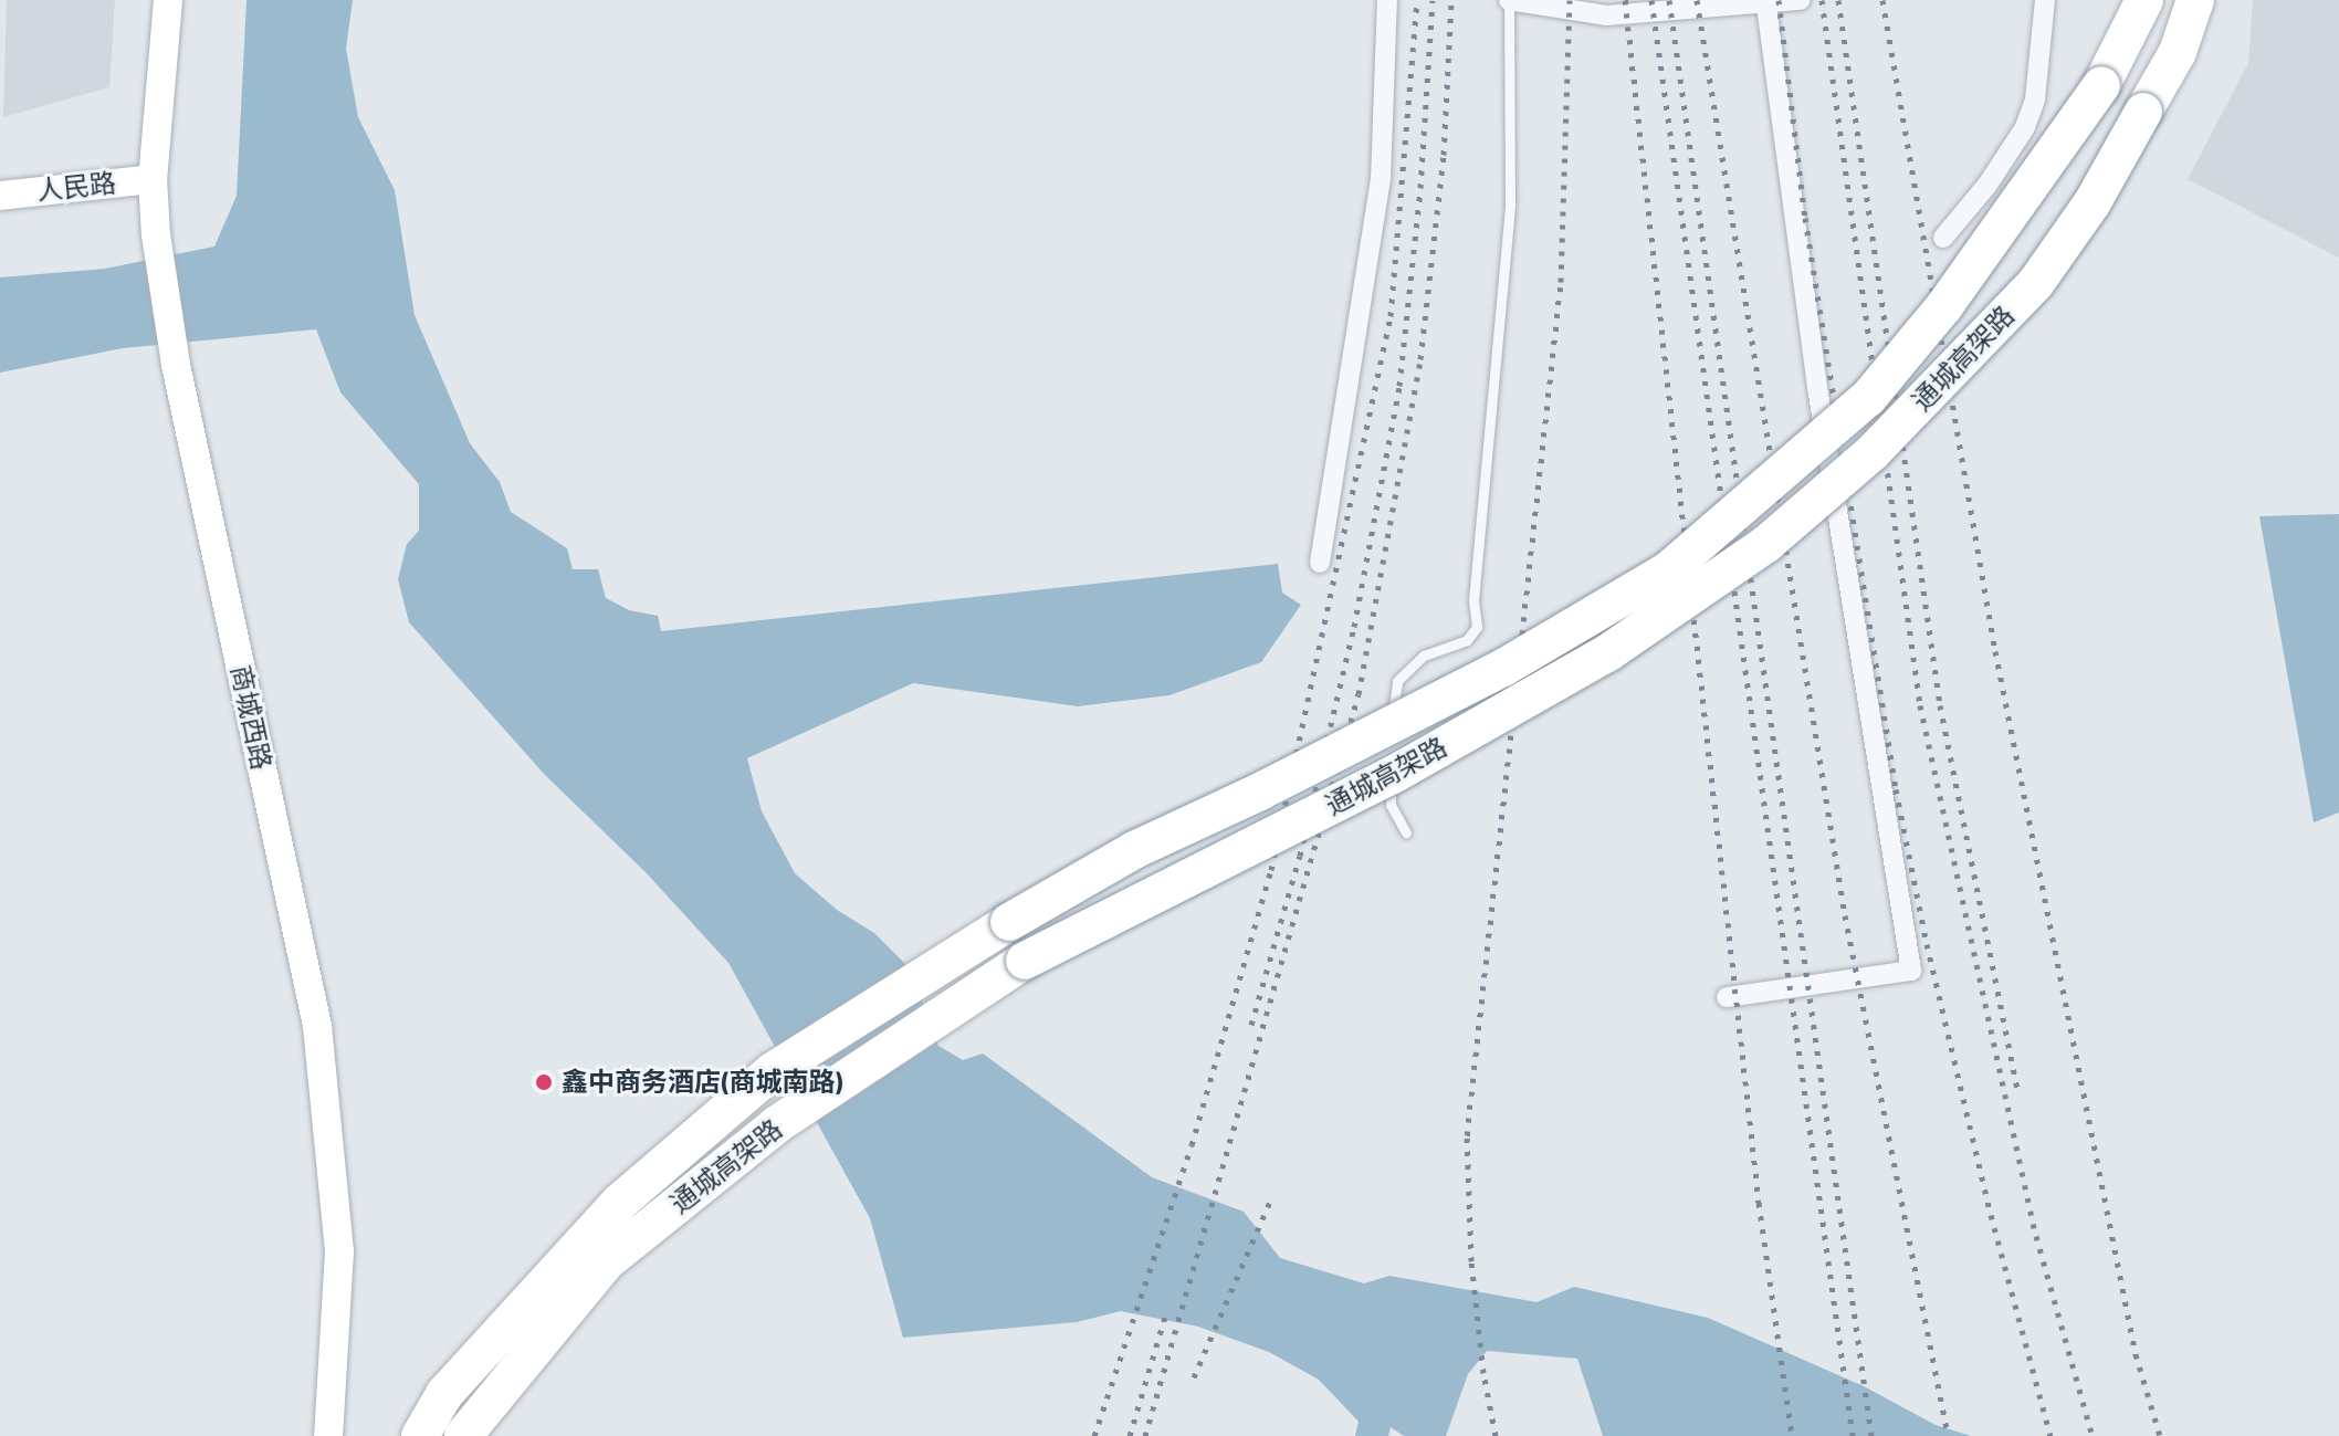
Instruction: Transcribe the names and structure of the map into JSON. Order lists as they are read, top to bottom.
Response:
{
  "streets": {
    "highway": ["通城高架路"],
    "main road": ["人民路", "商城西路"]
  },
  "crossings": [
    ["人民路", "商城西路"]
  ],
  "places": ["鑫中商务酒店(商城南路)"]
}
